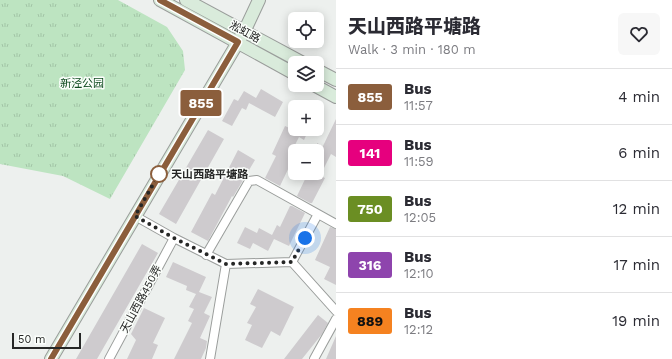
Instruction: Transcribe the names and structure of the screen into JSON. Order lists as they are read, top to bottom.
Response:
{
  "streets": {
    "main road": ["淞虹路"],
    "street": ["天山西路450弄"]
  },
  "parks": ["新泾公园"],
  "places": ["天山西路平塘路"],
  "lines": ["bus line 855"],
  "scale_bar": "50 m",
  "page": {
    "on_map": "855",
    "heading": ["天山西路平塘路", "Walk · 3 min · 180 m"],
    "map_buttons": ["+", "−"],
    "list": [
      {
        "mark": "855",
        "name": "Bus",
        "note": "11:57",
        "value": "4 min"
      },
      {
        "mark": "141",
        "name": "Bus",
        "note": "11:59",
        "value": "6 min"
      },
      {
        "mark": "750",
        "name": "Bus",
        "note": "12:05",
        "value": "12 min"
      },
      {
        "mark": "316",
        "name": "Bus",
        "note": "12:10",
        "value": "17 min"
      },
      {
        "mark": "889",
        "name": "Bus",
        "note": "12:12",
        "value": "19 min"
      }
    ],
    "scale": "50 m"
  }
}
